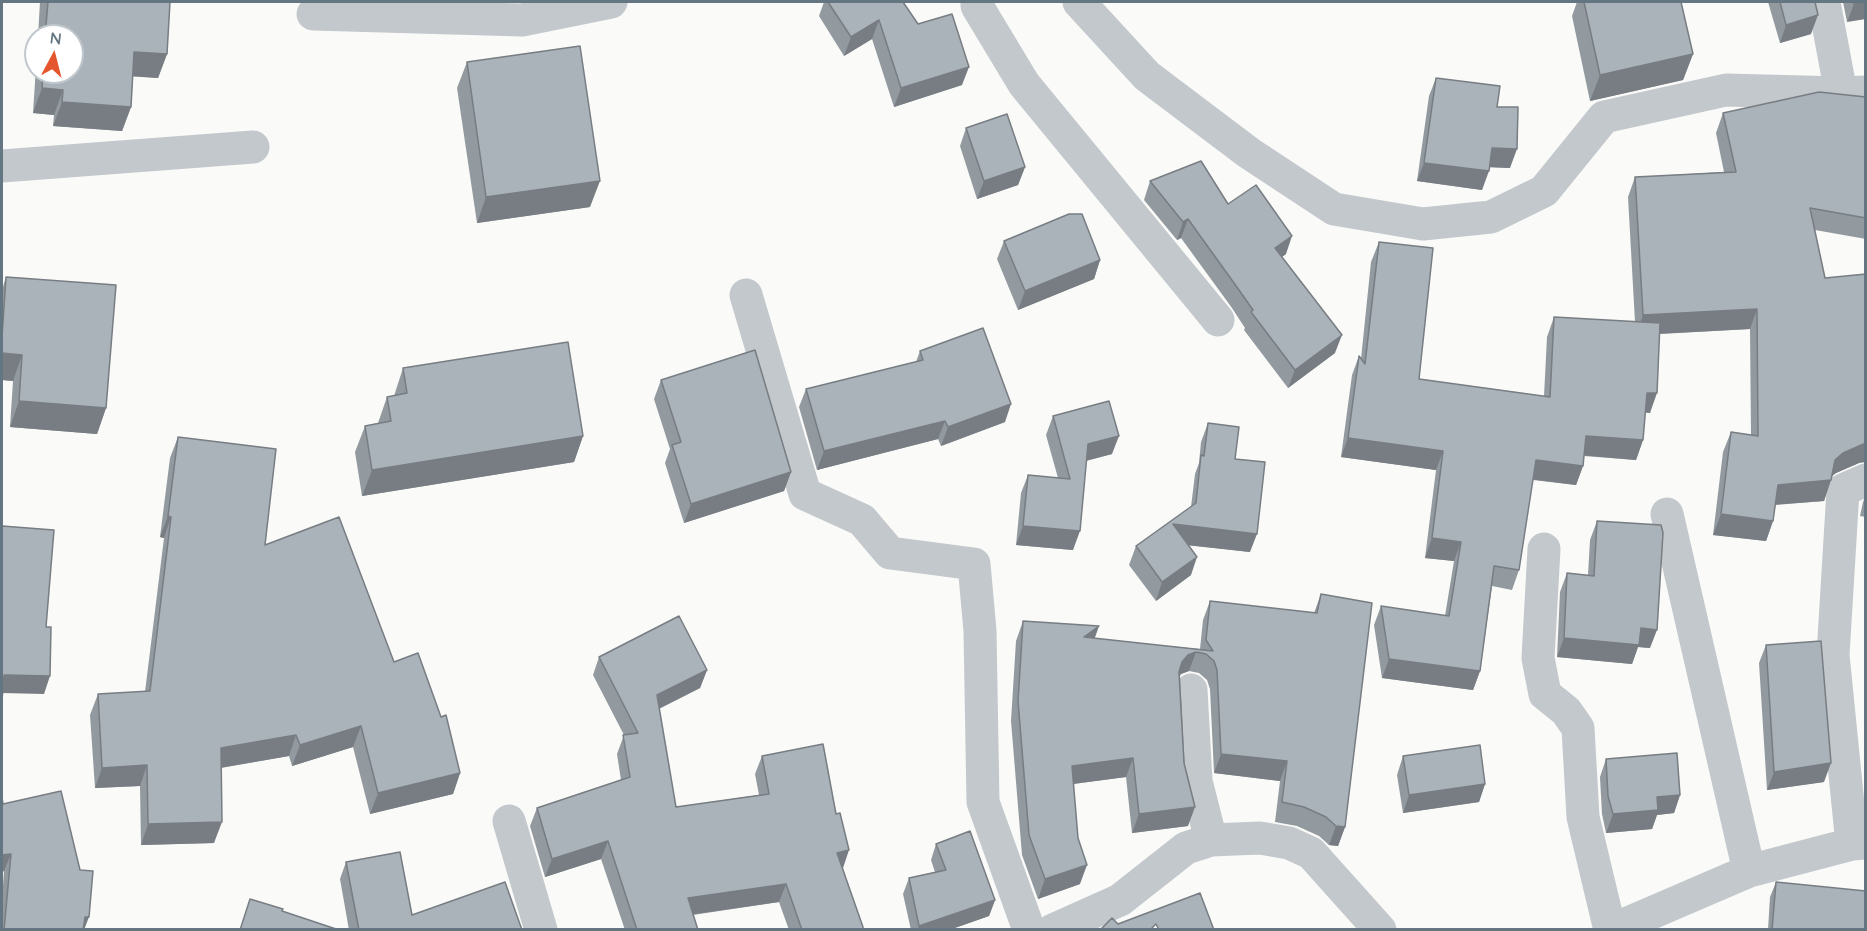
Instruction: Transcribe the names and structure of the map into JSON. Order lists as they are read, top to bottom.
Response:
{
  "north": "top"
}
